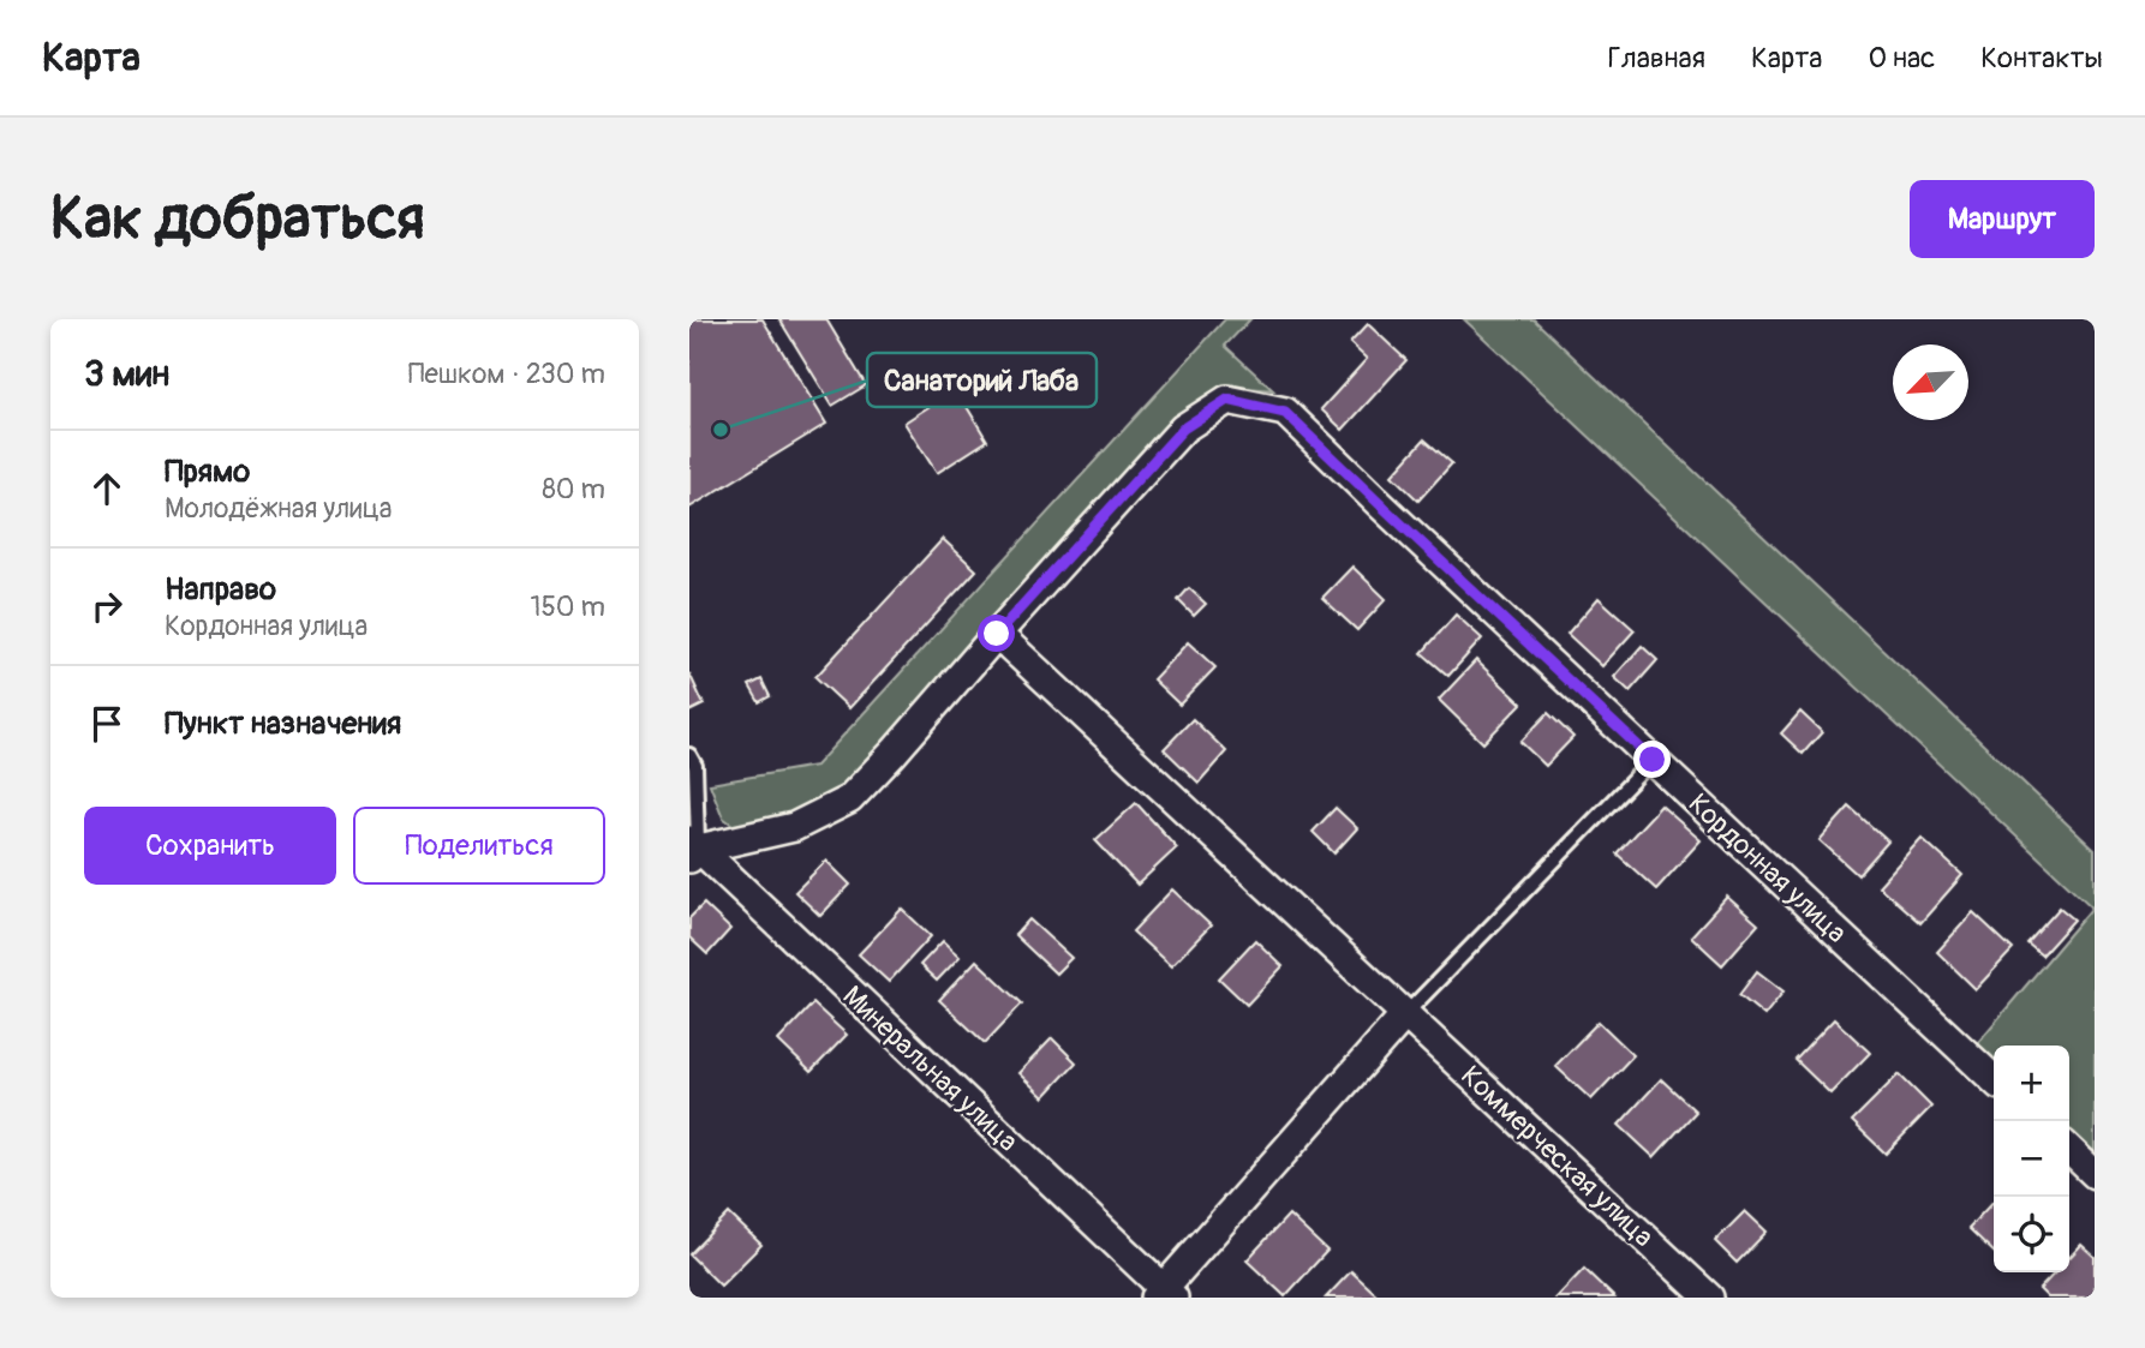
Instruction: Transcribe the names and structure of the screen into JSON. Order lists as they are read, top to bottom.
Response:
{
  "streets": {
    "street": ["Кордонная улица", "Минеральная улица", "Коммерческая улица"]
  },
  "crossings": [
    ["Кордонная улица", "Коммерческая улица"]
  ],
  "places": ["Санаторий Лаба"],
  "north": "bottom left",
  "page": {
    "header": "Карта",
    "nav": [
      "Главная",
      "Карта",
      "О нас",
      "Контакты"
    ],
    "buttons": [
      "Маршрут",
      ["Сохранить", "Поделиться"]
    ],
    "title": "Как добраться",
    "heading": ["3 мин", "Пешком · 230 m"],
    "list": [
      ["Прямо", "Молодёжная улица", "80 m"],
      ["Направо", "Кордонная улица", "150 m"],
      "Пункт назначения"
    ],
    "map_buttons": ["+", "−"]
  }
}
